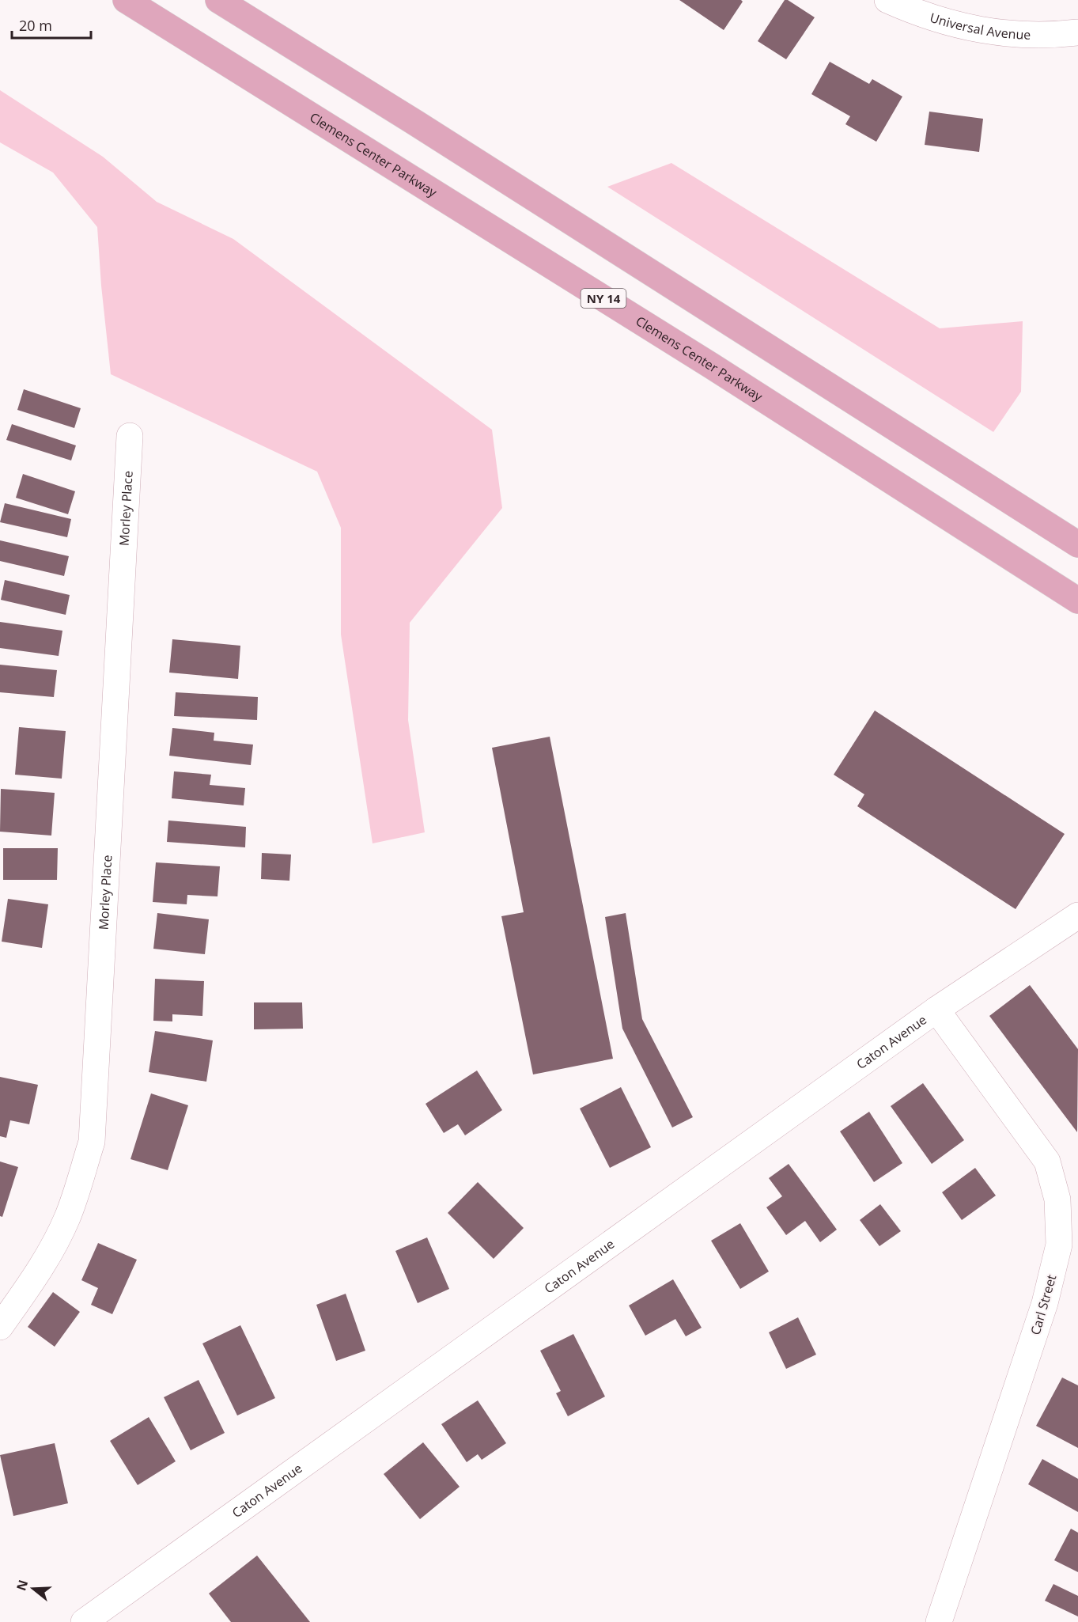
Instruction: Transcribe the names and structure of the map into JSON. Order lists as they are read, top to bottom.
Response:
{
  "streets": {
    "main road": ["Clemens Center Parkway", "NY 14"],
    "street": [
      "Universal Avenue",
      "Morley Place",
      "Caton Avenue",
      "Carl Street"
    ]
  },
  "crossings": [
    ["Caton Avenue", "Carl Street"]
  ],
  "scale_bar": "20 m",
  "north": "left"
}
